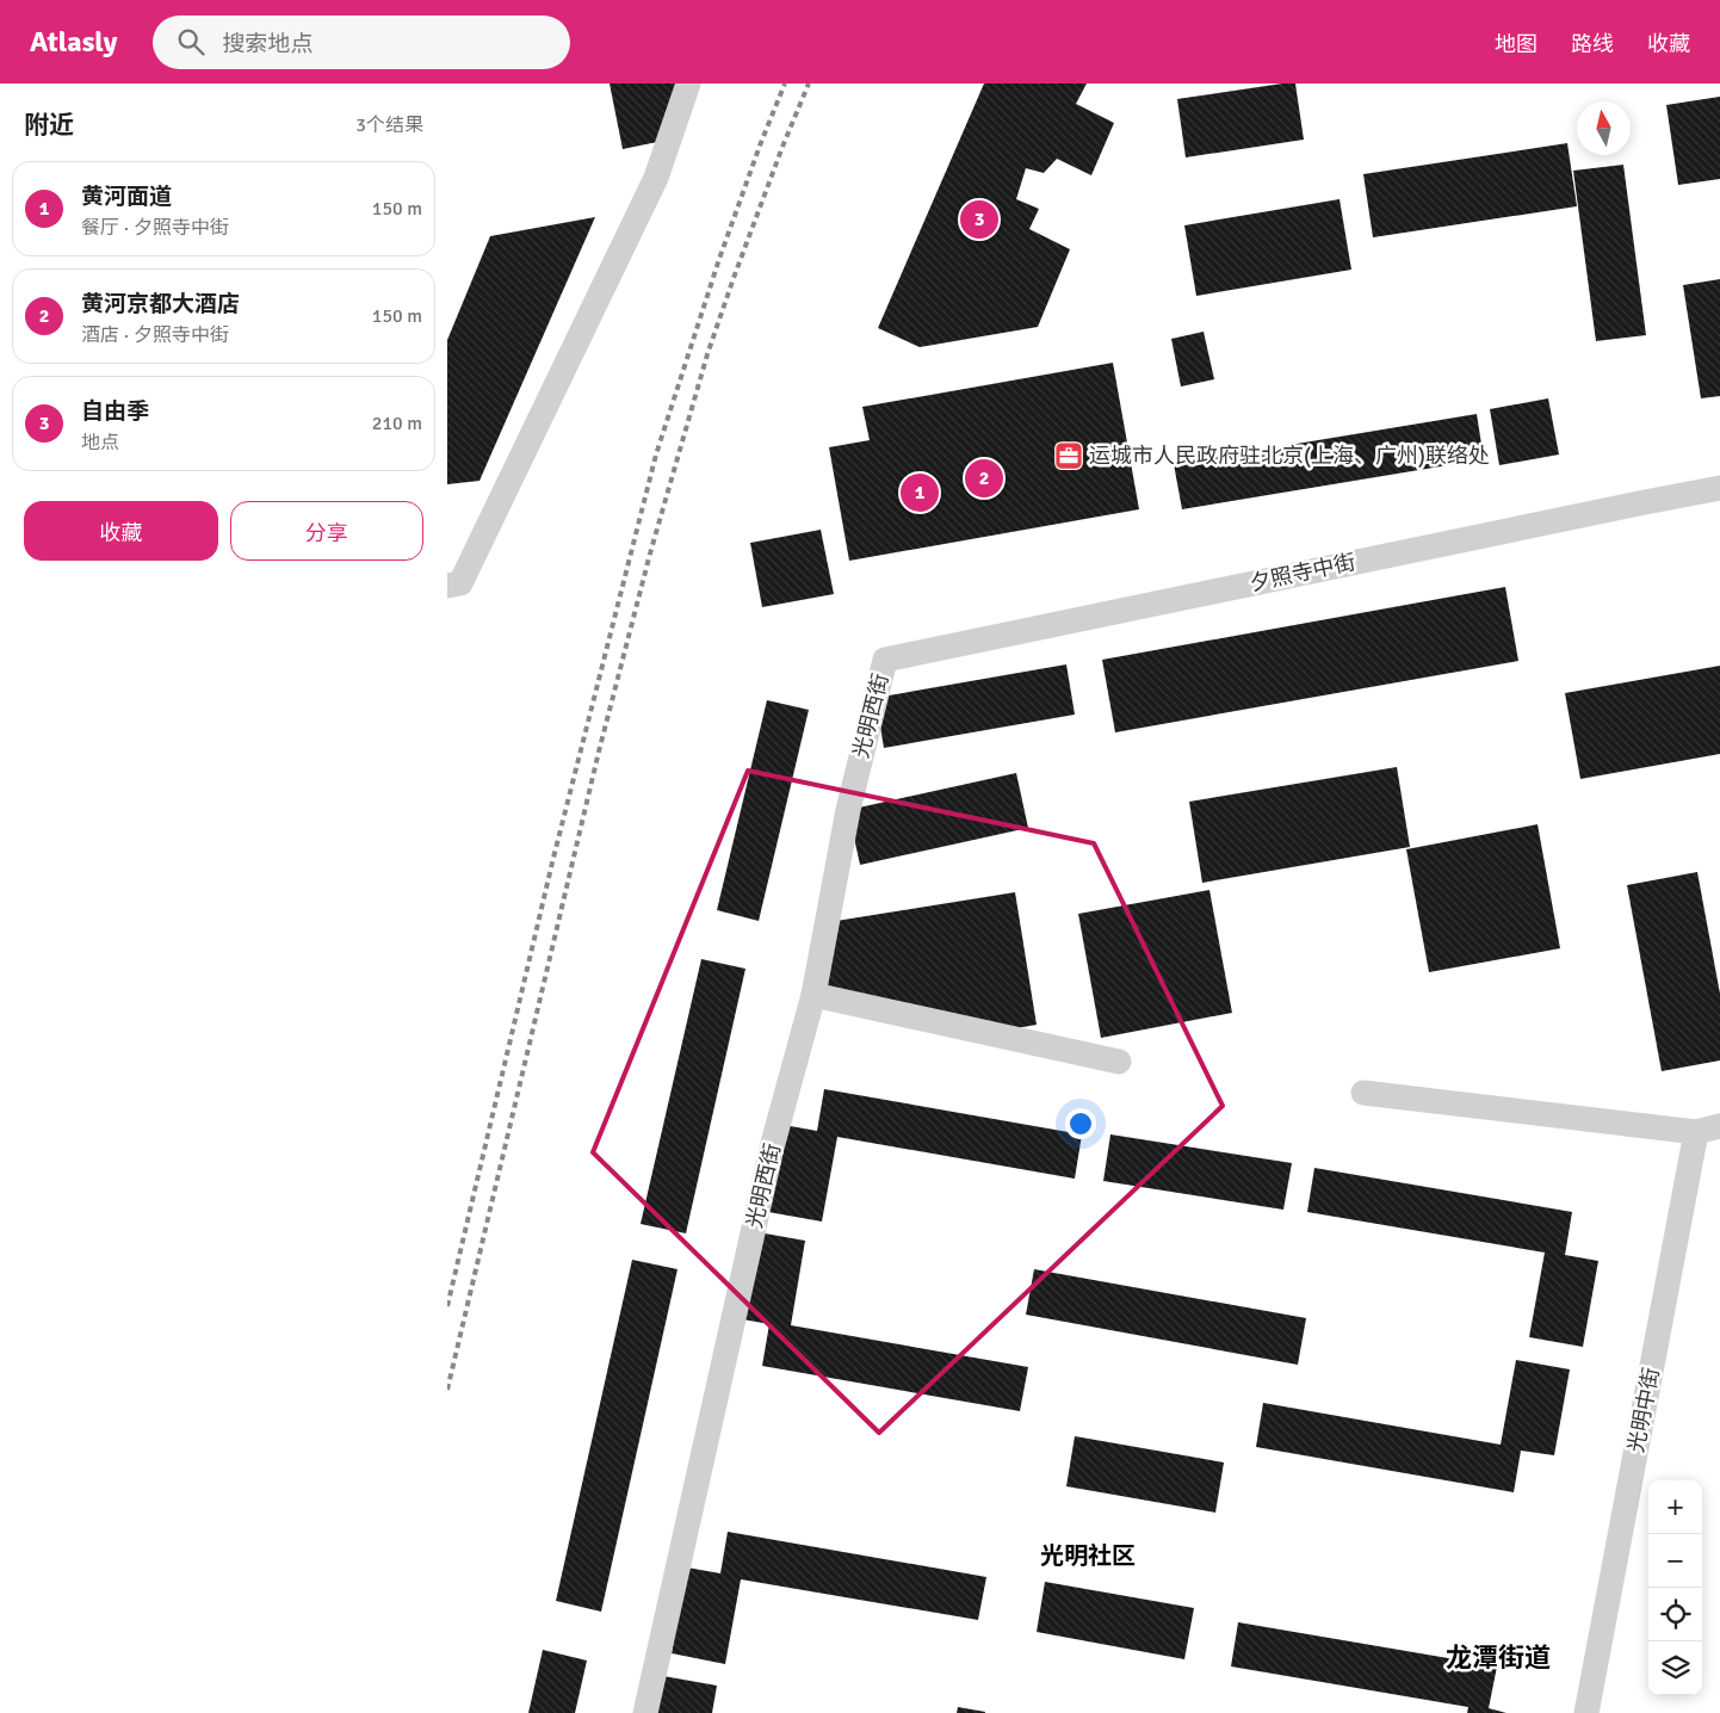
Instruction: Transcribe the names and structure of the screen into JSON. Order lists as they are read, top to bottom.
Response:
{
  "streets": {
    "street": ["夕照寺中街", "光明西街", "光明中街"]
  },
  "crossings": [
    ["夕照寺中街", "光明西街"]
  ],
  "districts": ["光明社区", "龙潭街道"],
  "places": {
    "office": ["运城市人民政府驻北京(上海、广州)联络处"]
  },
  "north": "top",
  "page": {
    "header": "Atlasly",
    "search": "搜索地点",
    "nav": ["地图", "路线", "收藏"],
    "heading": ["附近", "3个结果"],
    "list": [
      {
        "mark": "1",
        "name": "黄河面道",
        "note": "餐厅 · 夕照寺中街",
        "value": "150 m"
      },
      {
        "mark": "2",
        "name": "黄河京都大酒店",
        "note": "酒店 · 夕照寺中街",
        "value": "150 m"
      },
      {
        "mark": "3",
        "name": "自由季",
        "note": "地点",
        "value": "210 m"
      }
    ],
    "pins": ["3", "2", "1"],
    "buttons": ["收藏", "分享"],
    "map_buttons": ["+", "−"]
  }
}
